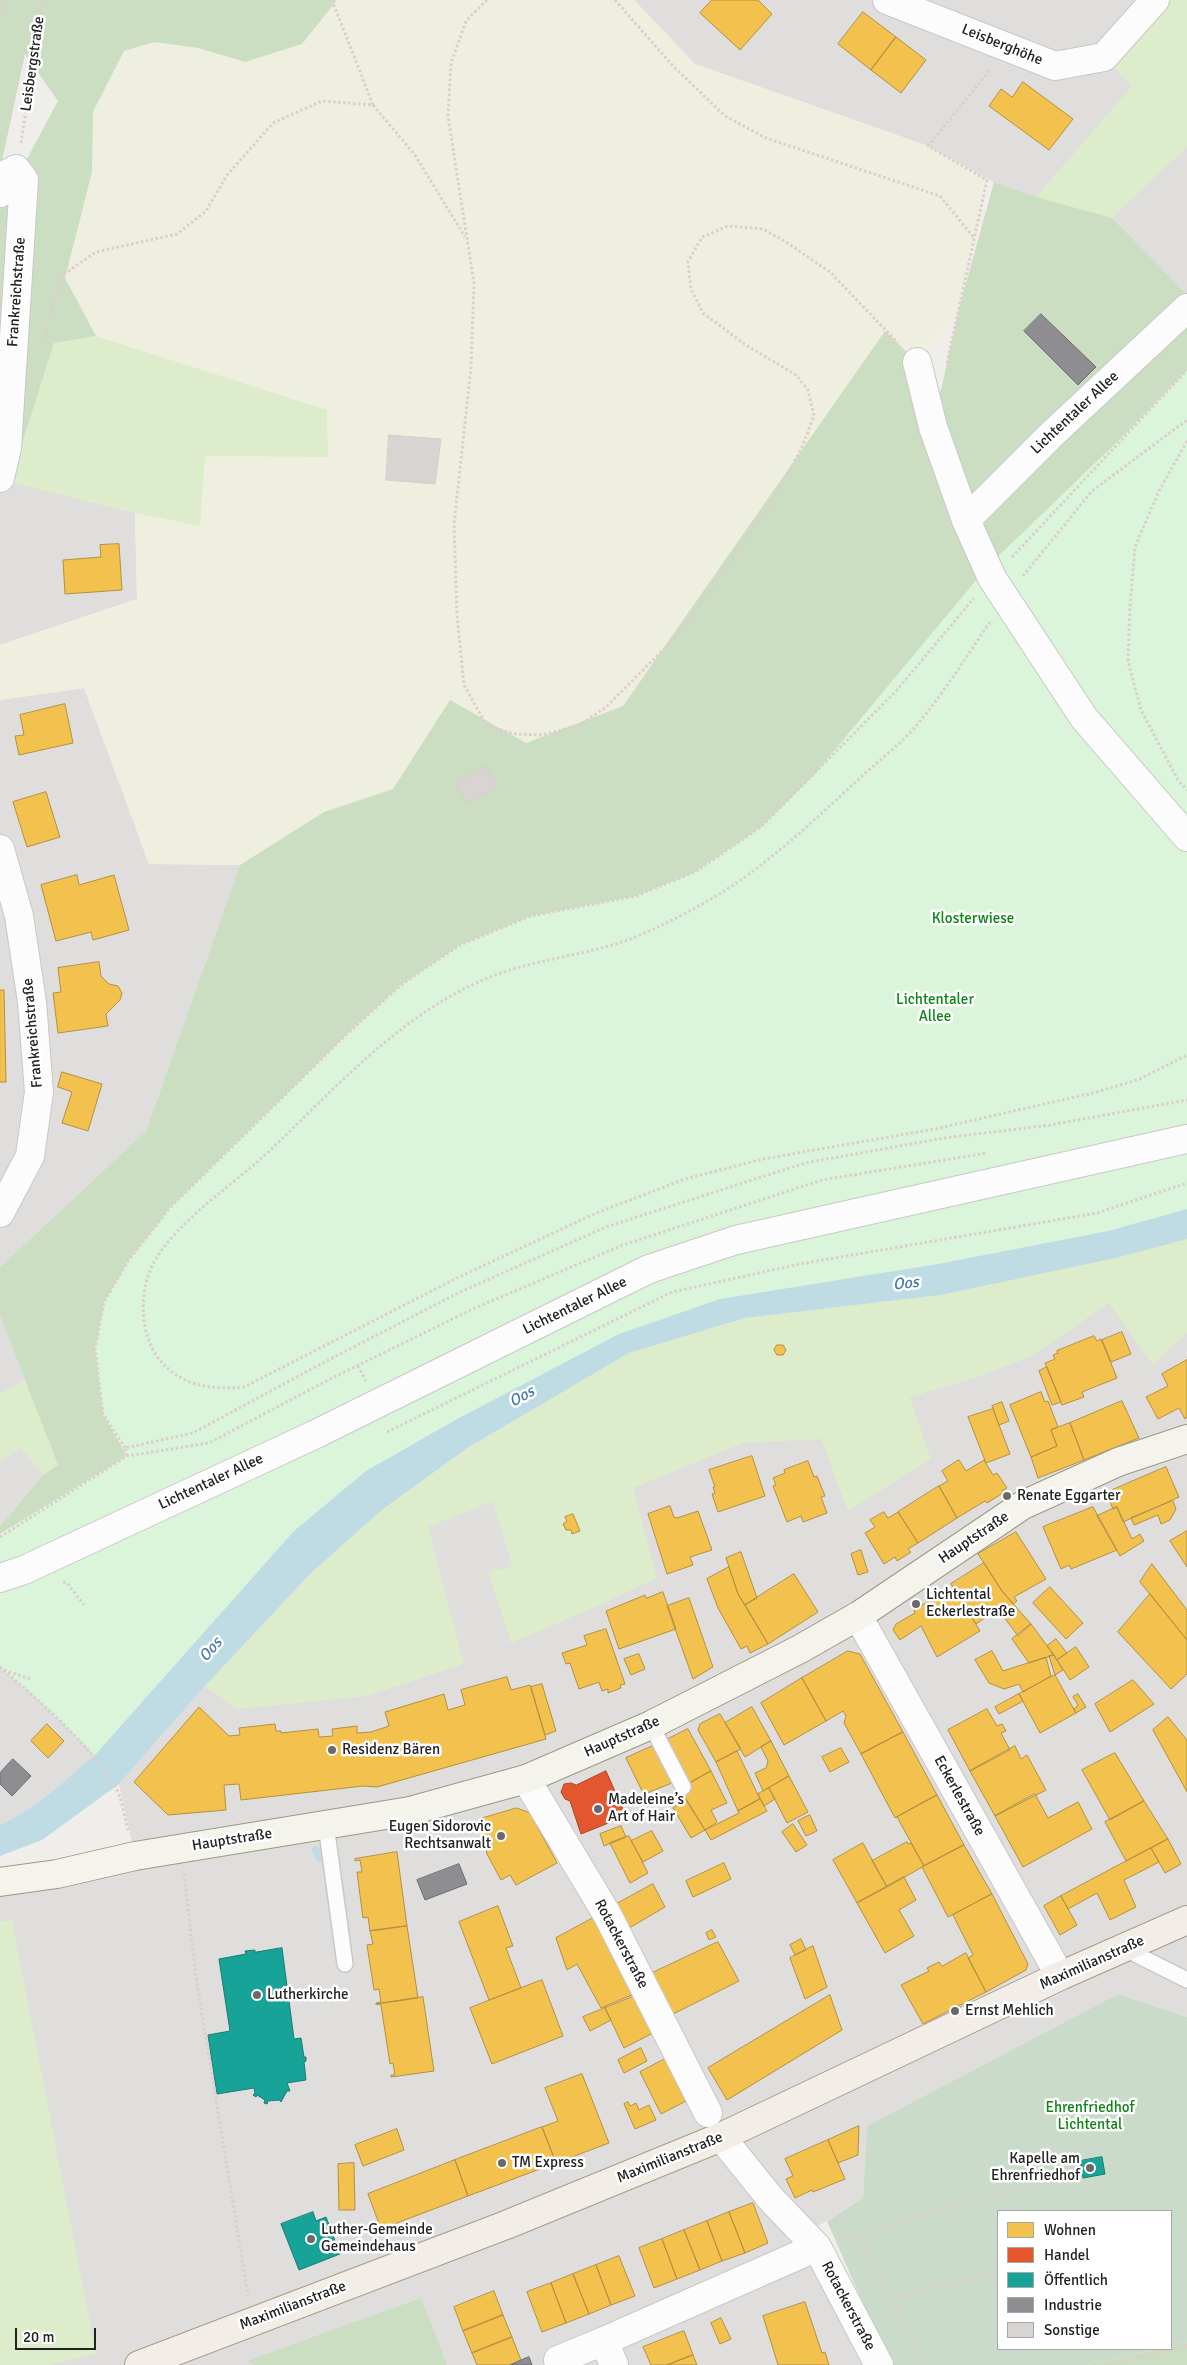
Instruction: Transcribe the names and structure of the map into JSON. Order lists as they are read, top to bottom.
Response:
{
  "streets": {
    "main road": ["Hauptstraße", "Maximilianstraße"],
    "street": [
      "Leisberghöhe",
      "Frankreichstraße",
      "Lichtentaler Allee",
      "Eckerlestraße",
      "Rotackerstraße"
    ],
    "path": ["Leisbergstraße"]
  },
  "crossings": [
    ["Hauptstraße", "Eckerlestraße"],
    ["Hauptstraße", "Rotackerstraße"],
    ["Eckerlestraße", "Maximilianstraße"],
    ["Rotackerstraße", "Maximilianstraße"]
  ],
  "water": ["Oos"],
  "parks": ["Klosterwiese", "Lichtentaler Allee", "Ehrenfriedhof Lichtental"],
  "places": [
    "Renate Eggarter",
    "Lichtental Eckerlestraße",
    "Residenz Bären",
    "Madeleine’s Art of Hair",
    "Eugen Sidorovic Rechtsanwalt",
    "Lutherkirche",
    "Ernst Mehlich",
    "TM Express",
    "Kapelle am Ehrenfriedhof",
    "Luther-Gemeinde Gemeindehaus"
  ],
  "legend": [
    "Wohnen",
    "Handel",
    "Öffentlich",
    "Industrie",
    "Sonstige"
  ],
  "scale_bar": "20 m"
}
